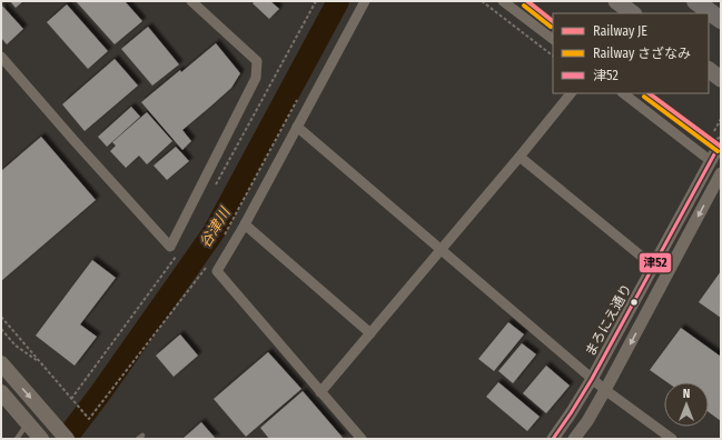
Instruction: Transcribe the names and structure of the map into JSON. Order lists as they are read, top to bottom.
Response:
{
  "streets": {
    "street": ["まろにえ通り"]
  },
  "water": ["谷津川"],
  "lines": ["rail line JE", "rail line さざなみ", "transit line 津52"],
  "legend": ["Railway JE", "Railway さざなみ", "津52"],
  "north": "top"
}
